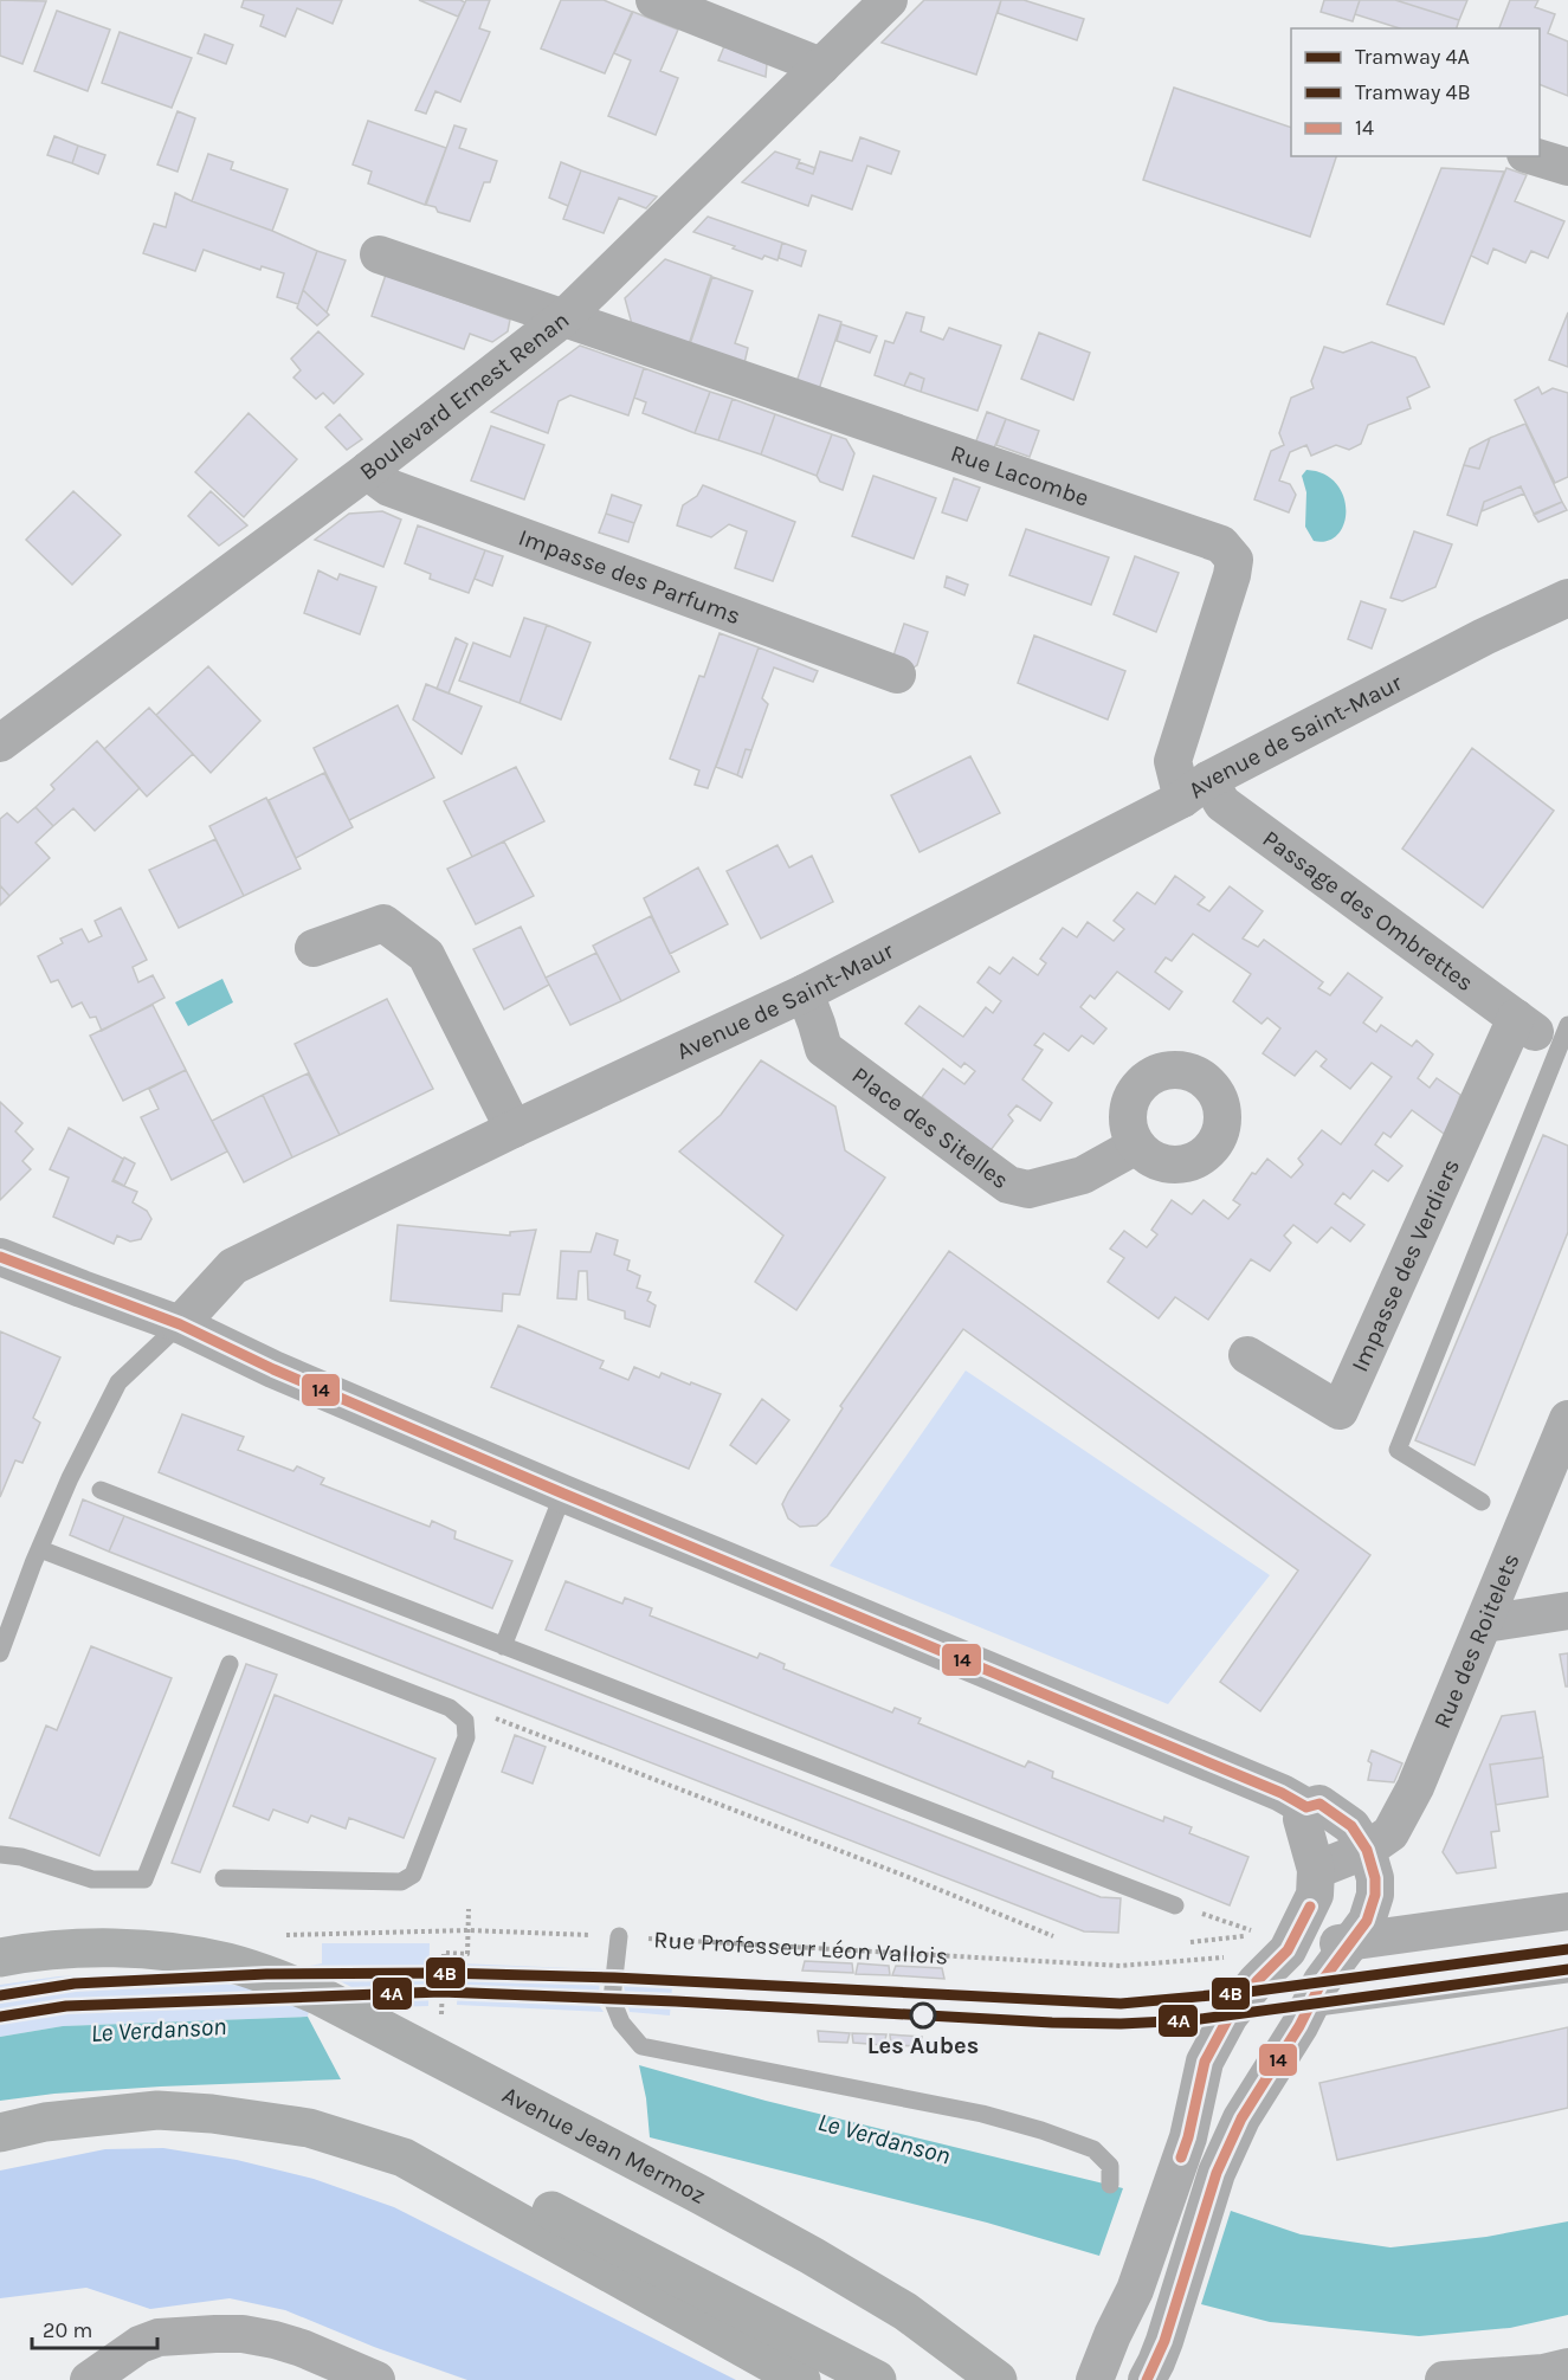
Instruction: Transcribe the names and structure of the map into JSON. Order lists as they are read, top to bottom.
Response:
{
  "streets": {
    "main road": ["Avenue Jean Mermoz"],
    "street": [
      "Boulevard Ernest Renan",
      "Rue Lacombe",
      "Impasse des Parfums",
      "Avenue de Saint-Maur",
      "Passage des Ombrettes",
      "Place des Sitelles",
      "Impasse des Verdiers",
      "Rue des Roitelets"
    ],
    "path": ["Rue Professeur Léon Vallois"]
  },
  "crossings": [
    ["Boulevard Ernest Renan", "Rue Lacombe"],
    ["Boulevard Ernest Renan", "Impasse des Parfums"],
    ["Rue Lacombe", "Avenue de Saint-Maur"],
    ["Rue Lacombe", "Passage des Ombrettes"],
    ["Avenue de Saint-Maur", "Passage des Ombrettes"],
    ["Avenue de Saint-Maur", "Place des Sitelles"],
    ["Passage des Ombrettes", "Impasse des Verdiers"]
  ],
  "water": ["Le Verdanson"],
  "places": ["Les Aubes"],
  "lines": ["transit line 14", "tram line 4B", "tram line 4A"],
  "legend": ["Tramway 4A", "Tramway 4B", "14"],
  "scale_bar": "20 m"
}
